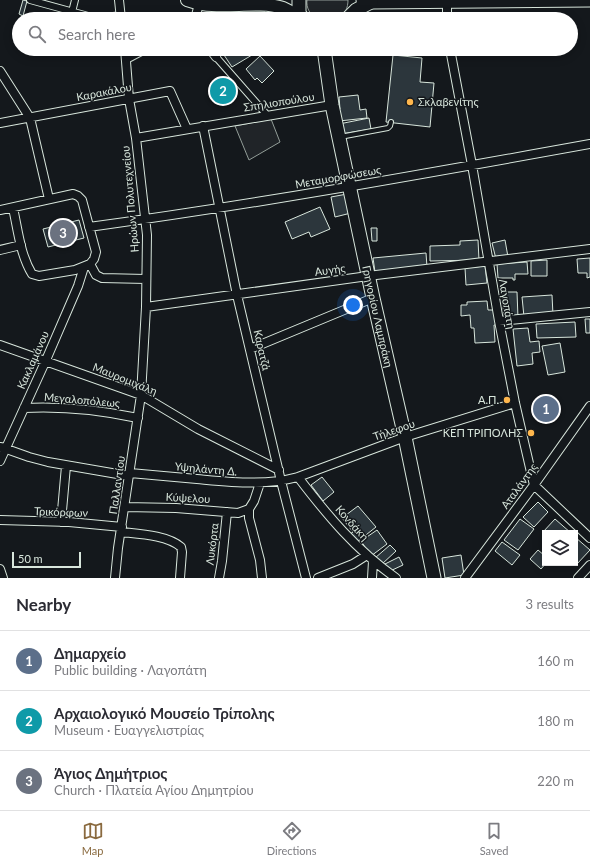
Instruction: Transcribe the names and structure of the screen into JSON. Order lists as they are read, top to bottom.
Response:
{
  "streets": {
    "main road": ["Γρηγορίου Λαμπράκη"],
    "street": [
      "Καρακάλου",
      "Σπηλιοπούλου",
      "Μεταμορφώσεως",
      "Ηρώων Πολυτεχνείου",
      "Αυγής",
      "Λαγοπάτη",
      "Καρατζά",
      "Κακλαμάνου",
      "Μαυρομιχάλη",
      "Μεγαλοπόλεως",
      "Τήλεφου",
      "Υψηλάντη Δ.",
      "Παλλαντίου",
      "Αταλάντης",
      "Κύψελου",
      "Τρικόρφων",
      "Κονδάκη",
      "Λυκόρτα"
    ]
  },
  "crossings": [
    ["Καρακάλου", "Σπηλιοπούλου"],
    ["Καρακάλου", "Ηρώων Πολυτεχνείου"],
    ["Σπηλιοπούλου", "Ηρώων Πολυτεχνείου"],
    ["Σπηλιοπούλου", "Γρηγορίου Λαμπράκη"],
    ["Σπηλιοπούλου", "Καρατζά"],
    ["Μεταμορφώσεως", "Ηρώων Πολυτεχνείου"],
    ["Μεταμορφώσεως", "Λαγοπάτη"],
    ["Μεταμορφώσεως", "Γρηγορίου Λαμπράκη"],
    ["Μεταμορφώσεως", "Καρατζά"],
    ["Μεταμορφώσεως", "Κακλαμάνου"],
    ["Ηρώων Πολυτεχνείου", "Αυγής"],
    ["Ηρώων Πολυτεχνείου", "Μαυρομιχάλη"],
    ["Ηρώων Πολυτεχνείου", "Παλλαντίου"],
    ["Αυγής", "Λαγοπάτη"],
    ["Αυγής", "Γρηγορίου Λαμπράκη"],
    ["Αυγής", "Καρατζά"],
    ["Λαγοπάτη", "Τήλεφου"],
    ["Λαγοπάτη", "Αταλάντης"],
    ["Γρηγορίου Λαμπράκη", "Τήλεφου"],
    ["Καρατζά", "Μαυρομιχάλη"],
    ["Καρατζά", "Τήλεφου"],
    ["Καρατζά", "Υψηλάντη Δ."],
    ["Κακλαμάνου", "Μαυρομιχάλη"],
    ["Κακλαμάνου", "Μεγαλοπόλεως"],
    ["Κακλαμάνου", "Υψηλάντη Δ."],
    ["Μαυρομιχάλη", "Παλλαντίου"],
    ["Μεγαλοπόλεως", "Παλλαντίου"],
    ["Τήλεφου", "Υψηλάντη Δ."],
    ["Τήλεφου", "Κονδάκη"],
    ["Υψηλάντη Δ.", "Παλλαντίου"],
    ["Παλλαντίου", "Κύψελου"],
    ["Παλλαντίου", "Τρικόρφων"],
    ["Κύψελου", "Λυκόρτα"]
  ],
  "places": ["Σκλαβενίτης", "Α.Π.", "ΚΕΠ ΤΡΙΠΟΛΗΣ"],
  "scale_bar": "50 m",
  "page": {
    "search": "Search here",
    "pins": ["2", "3", "1"],
    "scale": "50 m",
    "heading": ["Nearby", "3 results"],
    "list": [
      {
        "mark": "1",
        "name": "Δημαρχείο",
        "note": "Public building · Λαγοπάτη",
        "value": "160 m"
      },
      {
        "mark": "2",
        "name": "Αρχαιολογικό Μουσείο Τρίπολης",
        "note": "Museum · Ευαγγελιστρίας",
        "value": "180 m"
      },
      {
        "mark": "3",
        "name": "Άγιος Δημήτριος",
        "note": "Church · Πλατεία Αγίου Δημητρίου",
        "value": "220 m"
      }
    ],
    "nav": ["Map", "Directions", "Saved"]
  }
}
